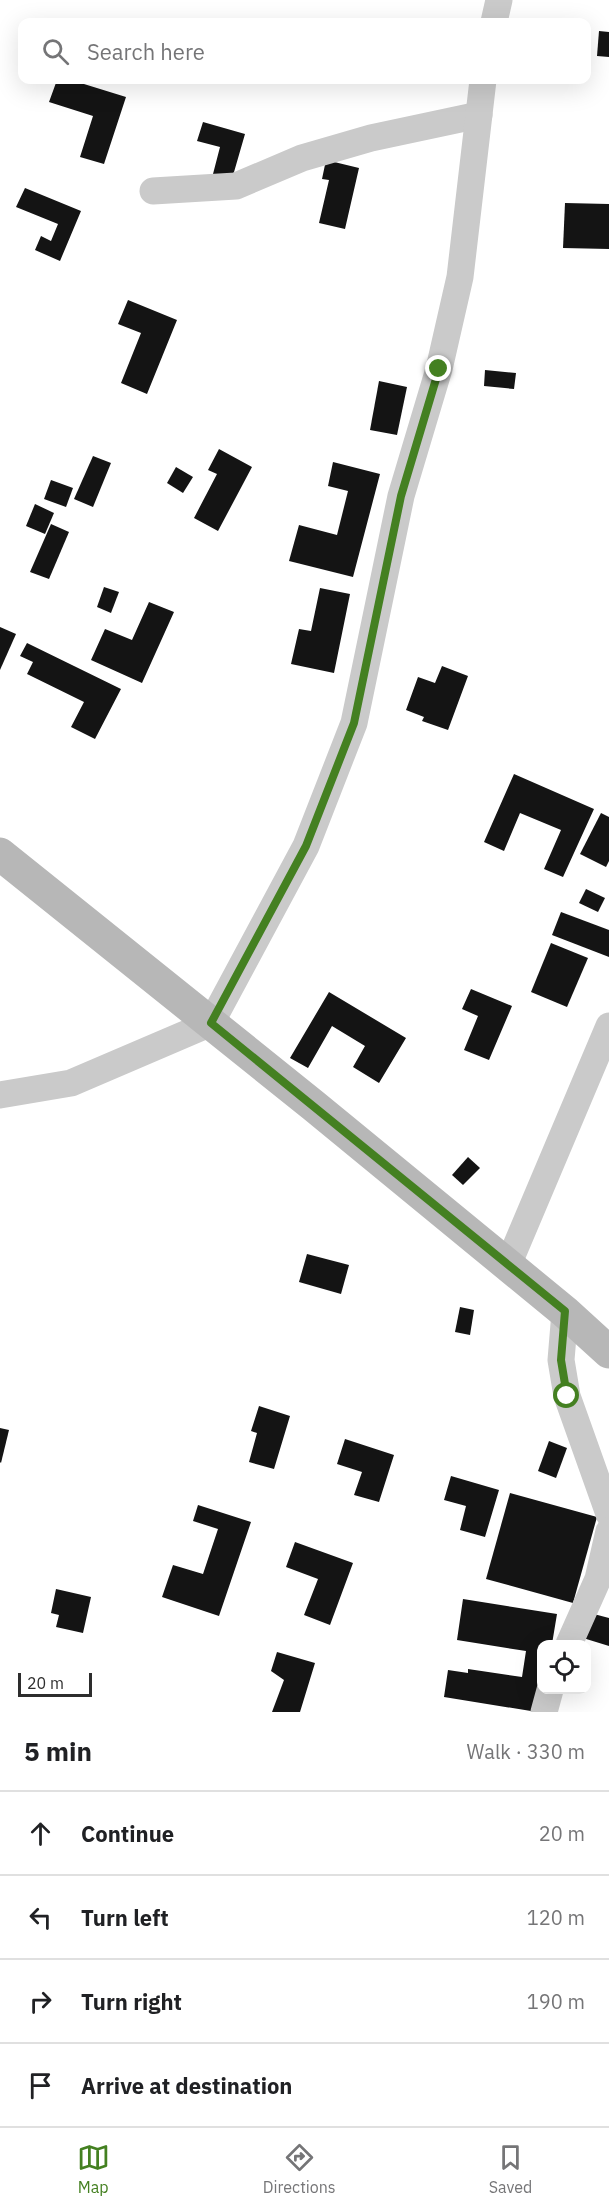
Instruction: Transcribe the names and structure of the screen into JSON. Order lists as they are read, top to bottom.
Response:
{
  "scale_bar": "20 m",
  "page": {
    "search": "Search here",
    "scale": "20 m",
    "heading": ["5 min", "Walk · 330 m"],
    "list": [
      ["Continue", "20 m"],
      ["Turn left", "120 m"],
      ["Turn right", "190 m"],
      "Arrive at destination"
    ],
    "nav": ["Map", "Directions", "Saved"]
  }
}
